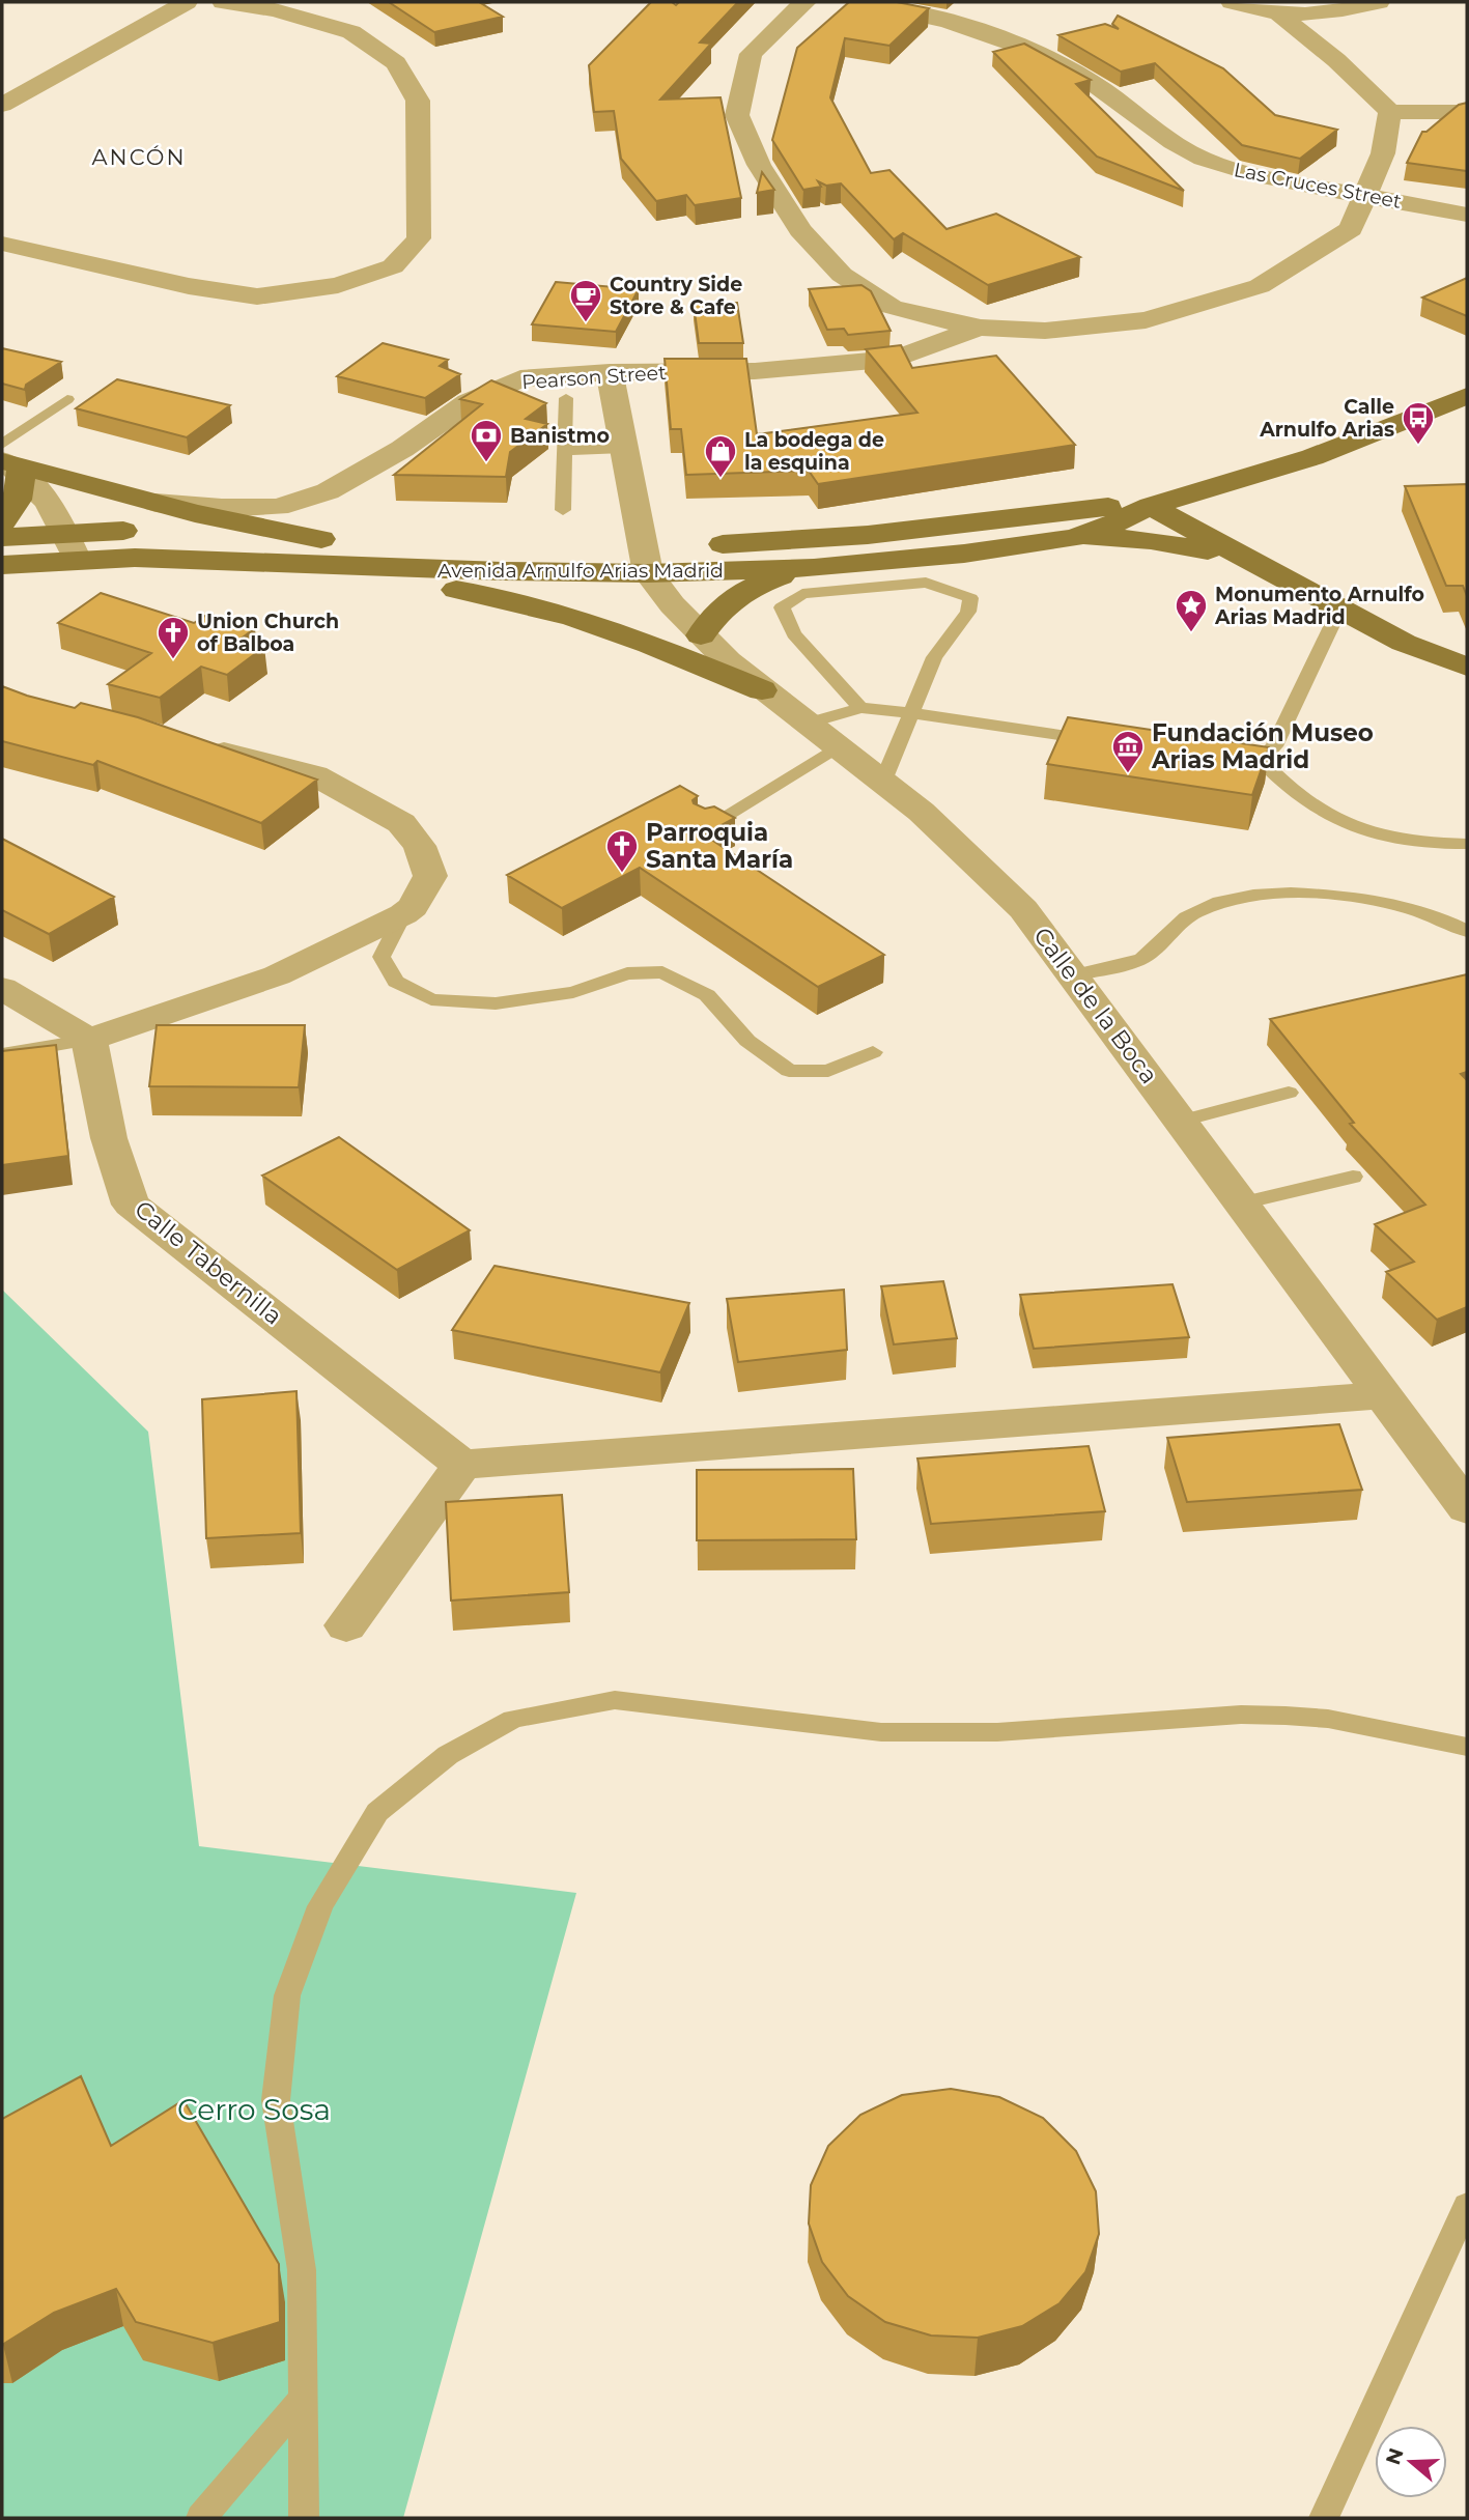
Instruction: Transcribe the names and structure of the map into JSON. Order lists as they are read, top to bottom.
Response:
{
  "streets": {
    "main road": ["Avenida Arnulfo Arias Madrid"],
    "street": [
      "Las Cruces Street",
      "Pearson Street",
      "Calle de la Boca",
      "Calle Tabernilla"
    ]
  },
  "crossings": [
    ["Avenida Arnulfo Arias Madrid", "Calle de la Boca"]
  ],
  "districts": ["ANCÓN"],
  "parks": ["Cerro Sosa"],
  "places": {
    "cafe": ["Country Side Store & Cafe"],
    "bus stop": ["Calle Arnulfo Arias"],
    "bank": ["Banistmo"],
    "shop": ["La bodega de la esquina"],
    "place": ["Monumento Arnulfo Arias Madrid"],
    "church": ["Union Church of Balboa", "Parroquia Santa María"],
    "museum": ["Fundación Museo Arias Madrid"]
  },
  "north": "left"
}
